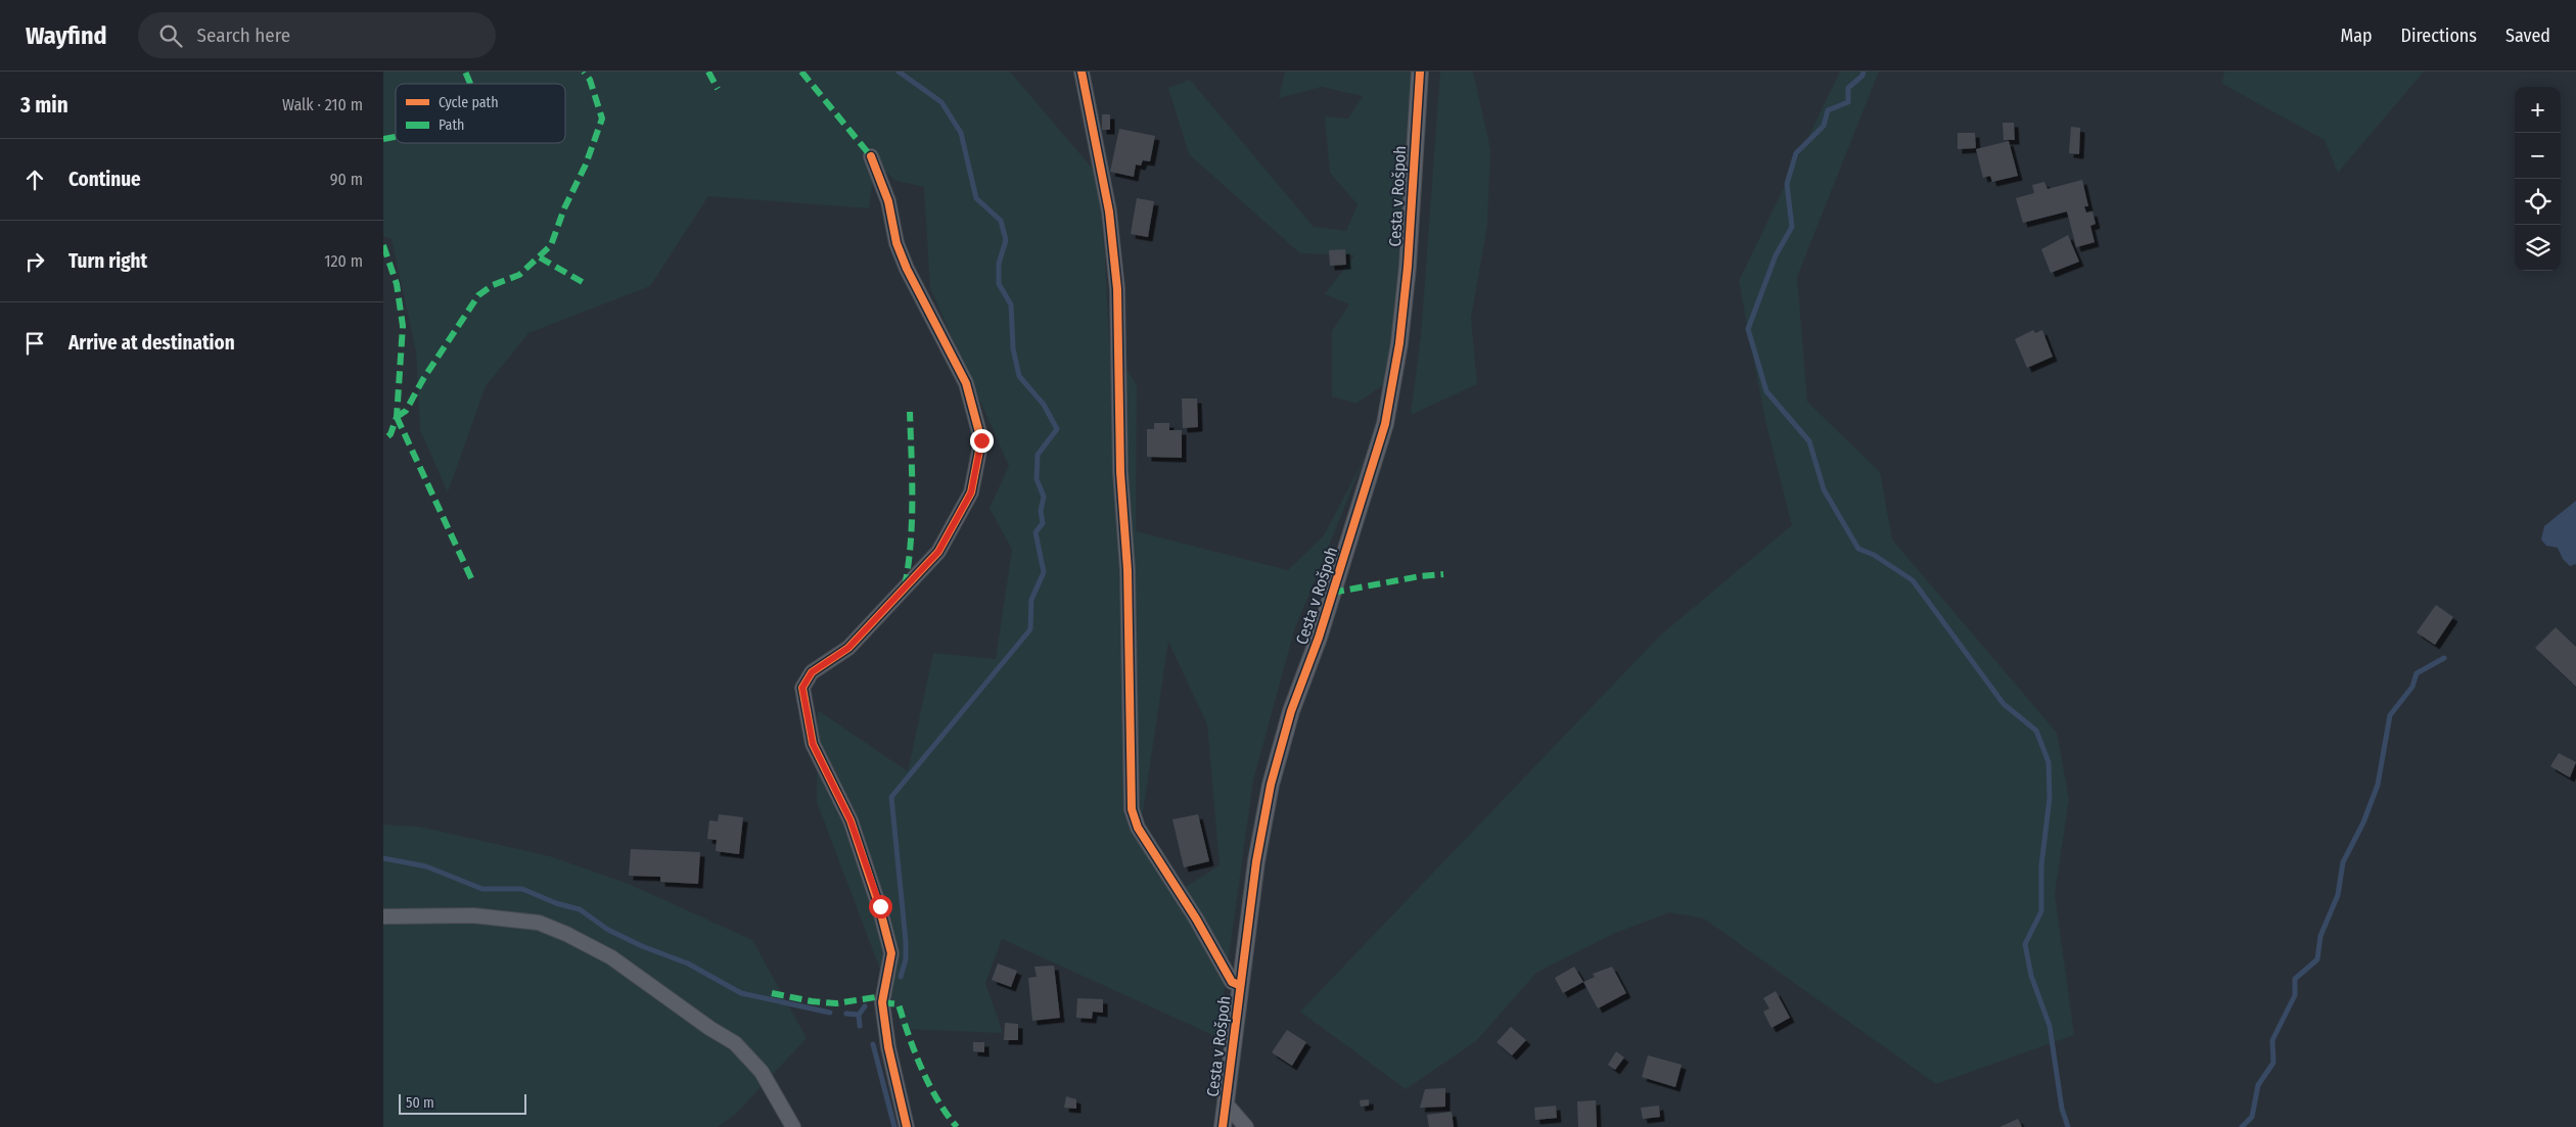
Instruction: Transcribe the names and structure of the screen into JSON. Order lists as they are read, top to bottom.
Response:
{
  "streets": {
    "street": ["Cesta v Rošpoh"]
  },
  "legend": ["Cycle path", "Path"],
  "scale_bar": "50 m",
  "page": {
    "header": "Wayfind",
    "search": "Search here",
    "nav": ["Map", "Directions", "Saved"],
    "heading": ["3 min", "Walk · 210 m"],
    "map_buttons": ["+", "−"],
    "list": [
      ["Continue", "90 m"],
      ["Turn right", "120 m"],
      "Arrive at destination"
    ],
    "scale": "50 m"
  }
}
